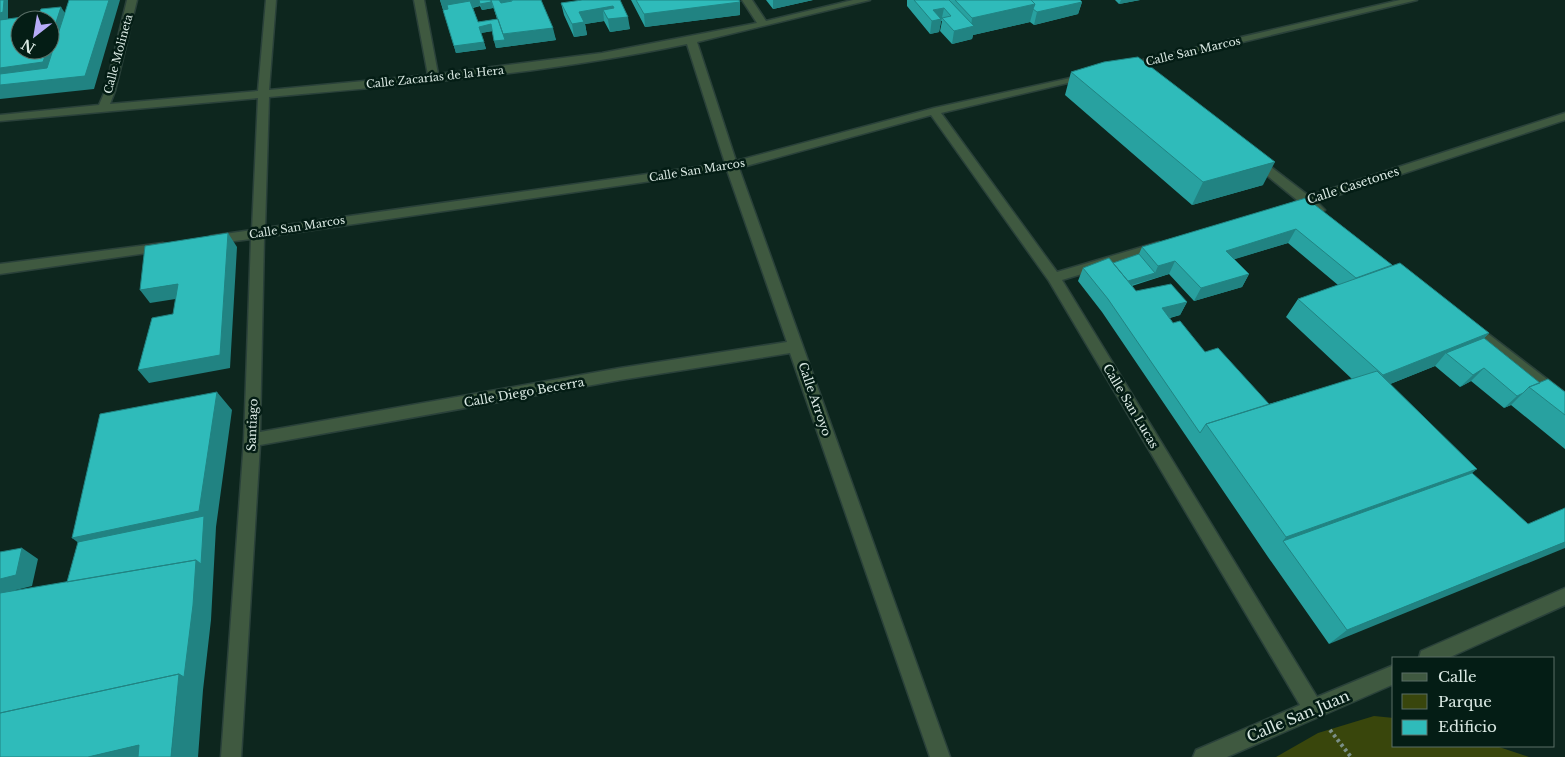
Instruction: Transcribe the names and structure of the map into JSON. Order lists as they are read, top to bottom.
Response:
{
  "streets": {
    "street": [
      "Calle San Marcos",
      "Calle Molineta",
      "Calle Zacarías de la Hera",
      "Calle Casetones",
      "Calle Diego Becerra",
      "Calle Arroyo",
      "Calle San Lucas",
      "Santiago",
      "Calle San Juan"
    ]
  },
  "crossings": [
    ["Calle San Marcos", "Calle Arroyo"],
    ["Calle San Marcos", "Calle San Lucas"],
    ["Calle San Marcos", "Santiago"],
    ["Calle Molineta", "Calle Zacarías de la Hera"],
    ["Calle Zacarías de la Hera", "Calle Arroyo"],
    ["Calle Zacarías de la Hera", "Santiago"],
    ["Calle Diego Becerra", "Calle Arroyo"],
    ["Calle Diego Becerra", "Santiago"],
    ["Calle San Lucas", "Calle San Juan"]
  ],
  "legend": ["Calle", "Parque", "Edificio"],
  "north": "bottom left"
}
